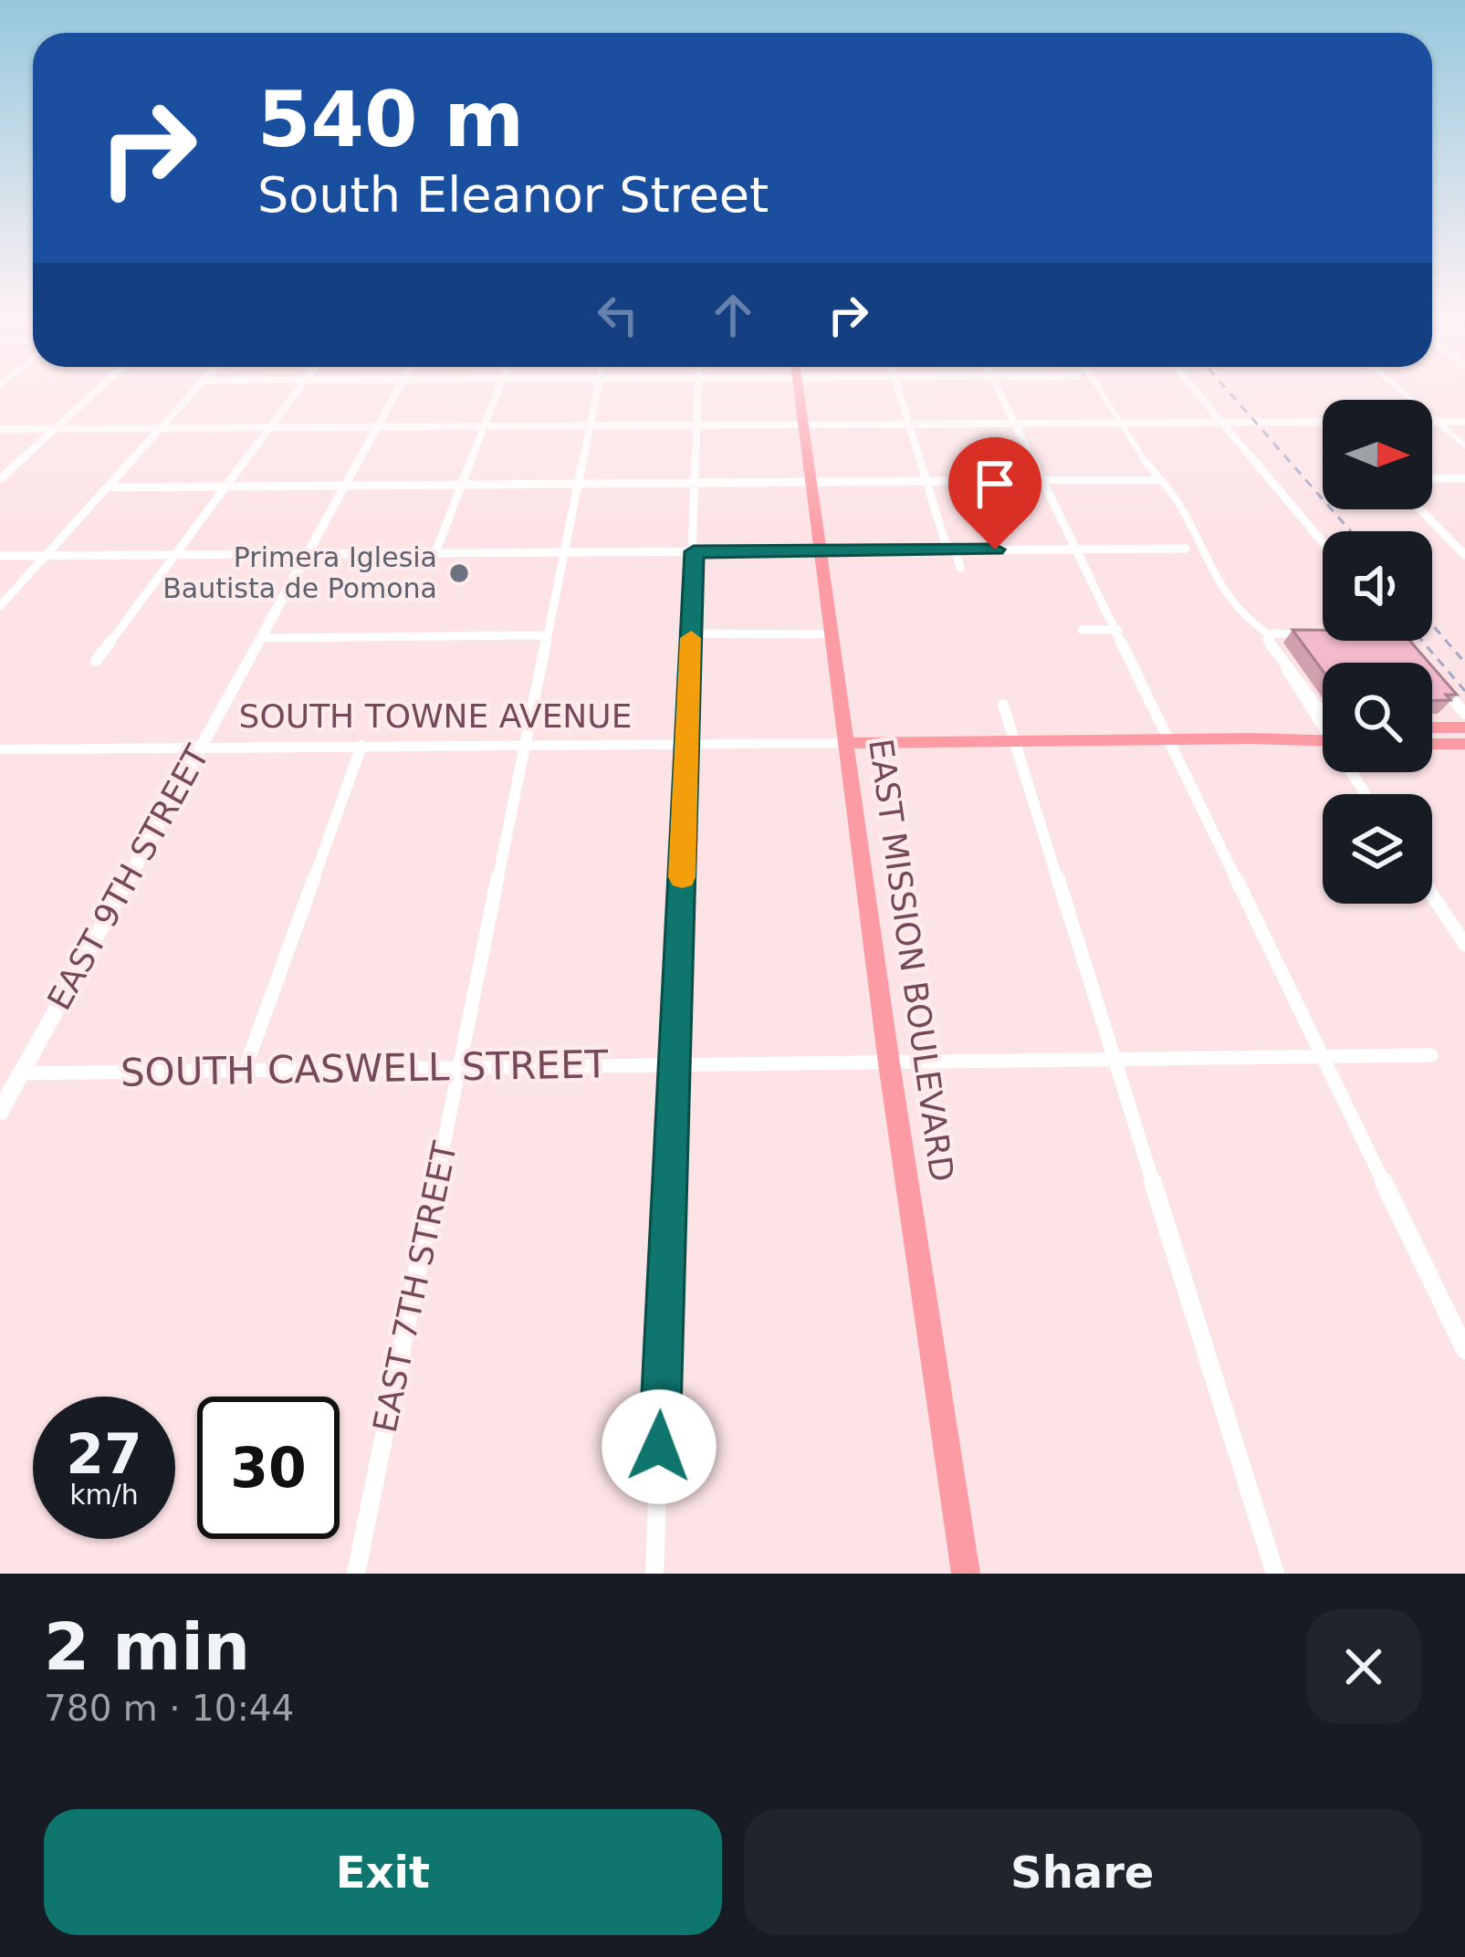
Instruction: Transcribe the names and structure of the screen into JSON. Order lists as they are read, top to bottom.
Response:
{
  "streets": {
    "main road": ["SOUTH TOWNE AVENUE", "EAST MISSION BOULEVARD"],
    "street": ["EAST 9TH STREET", "SOUTH CASWELL STREET", "EAST 7TH STREET"]
  },
  "crossings": [
    ["SOUTH TOWNE AVENUE", "EAST 9TH STREET"],
    ["SOUTH TOWNE AVENUE", "EAST MISSION BOULEVARD"],
    ["SOUTH TOWNE AVENUE", "EAST 7TH STREET"],
    ["EAST 9TH STREET", "SOUTH CASWELL STREET"],
    ["EAST MISSION BOULEVARD", "SOUTH CASWELL STREET"],
    ["SOUTH CASWELL STREET", "EAST 7TH STREET"]
  ],
  "places": ["Primera Iglesia Bautista de Pomona"],
  "north": "right",
  "page": {
    "turn": ["540 m", "South Eleanor Street"],
    "speed": "27 km/h",
    "limit": "30",
    "heading": ["2 min", "780 m · 10:44"],
    "buttons": ["Exit", "Share"]
  }
}
